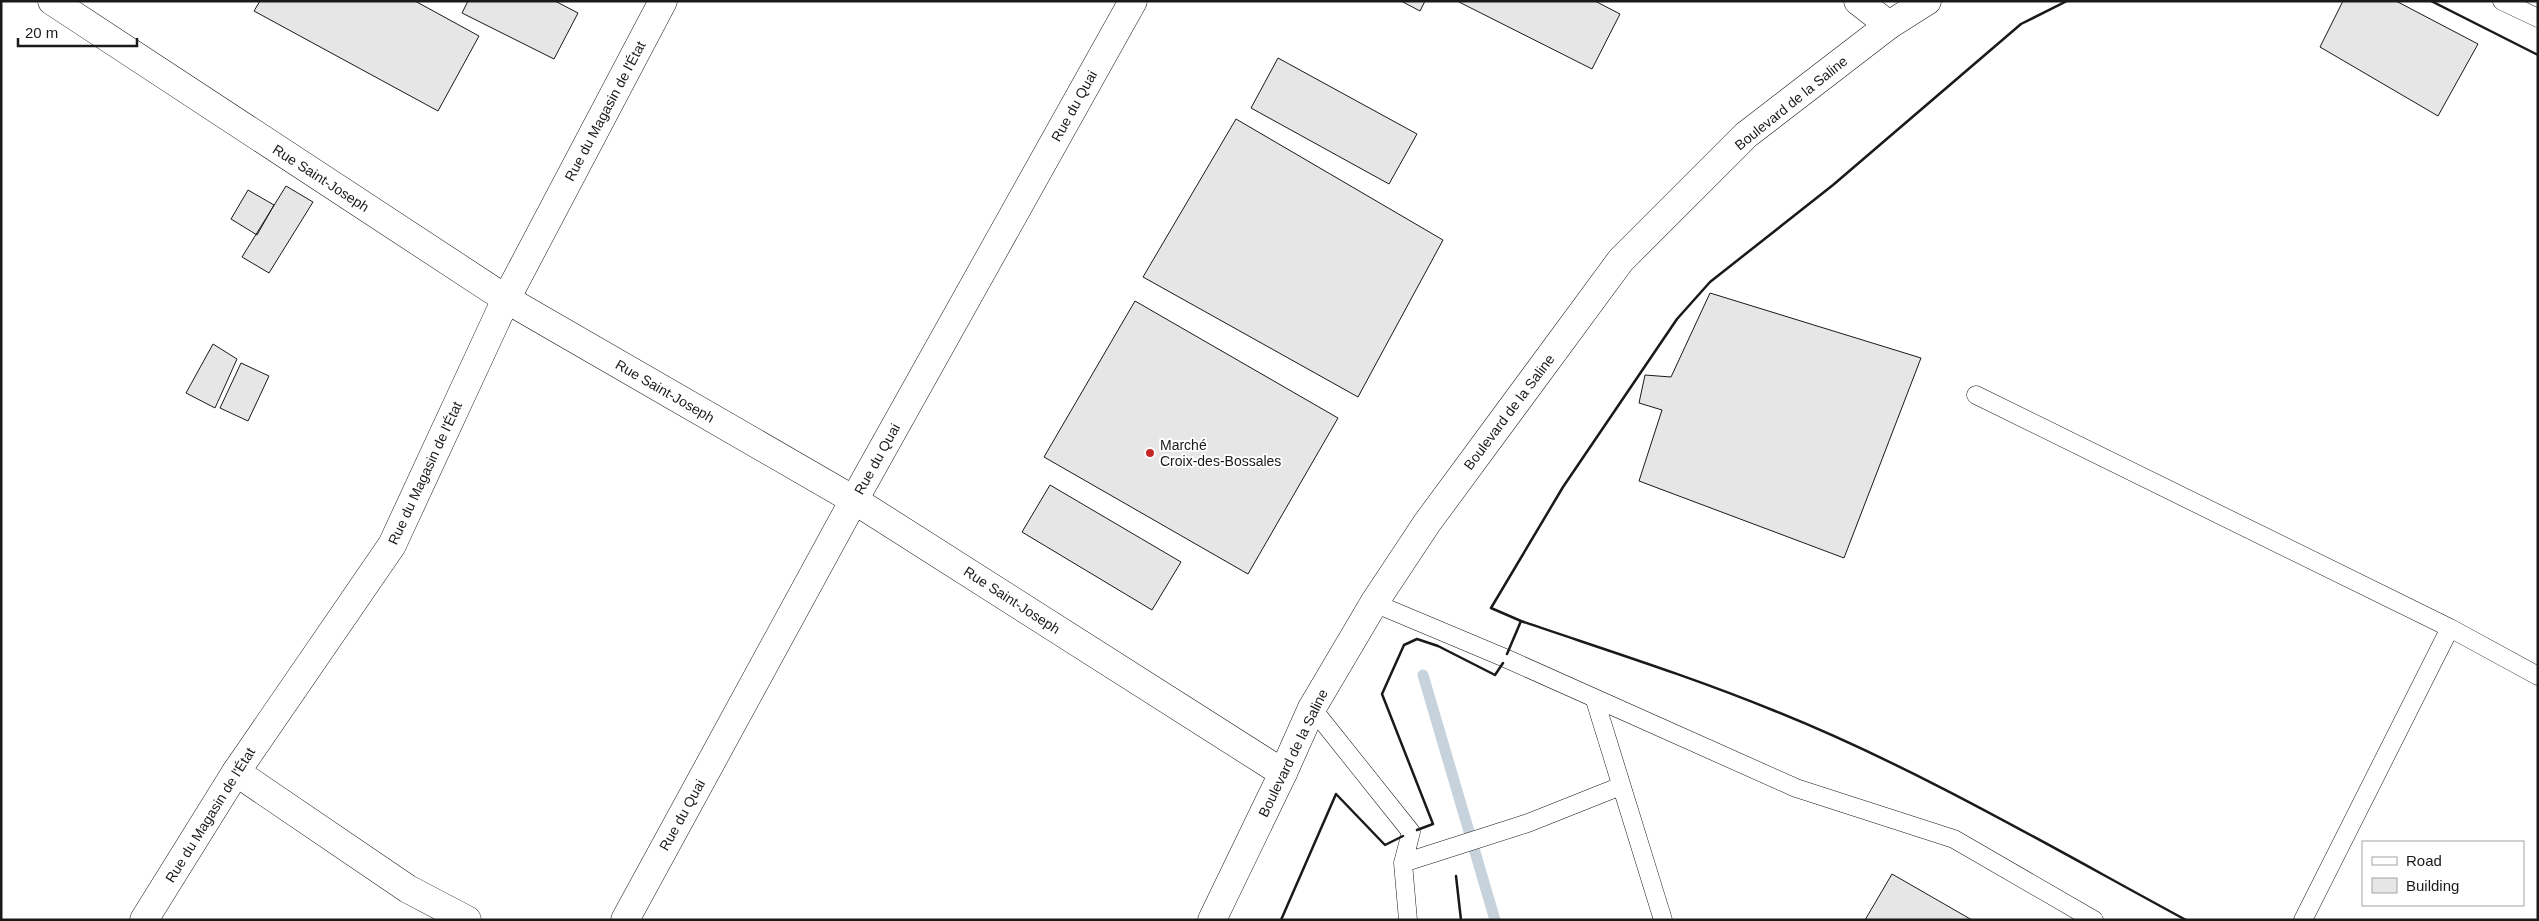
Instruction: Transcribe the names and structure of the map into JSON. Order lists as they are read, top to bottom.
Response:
{
  "streets": {
    "street": [
      "Boulevard de la Saline",
      "Rue du Quai",
      "Rue du Magasin de l'État",
      "Rue Saint-Joseph"
    ]
  },
  "crossings": [
    ["Boulevard de la Saline", "Rue Saint-Joseph"],
    ["Rue du Quai", "Rue Saint-Joseph"],
    ["Rue du Magasin de l'État", "Rue Saint-Joseph"]
  ],
  "places": ["Marché Croix-des-Bossales"],
  "legend": ["Road", "Building"],
  "scale_bar": "20 m"
}
